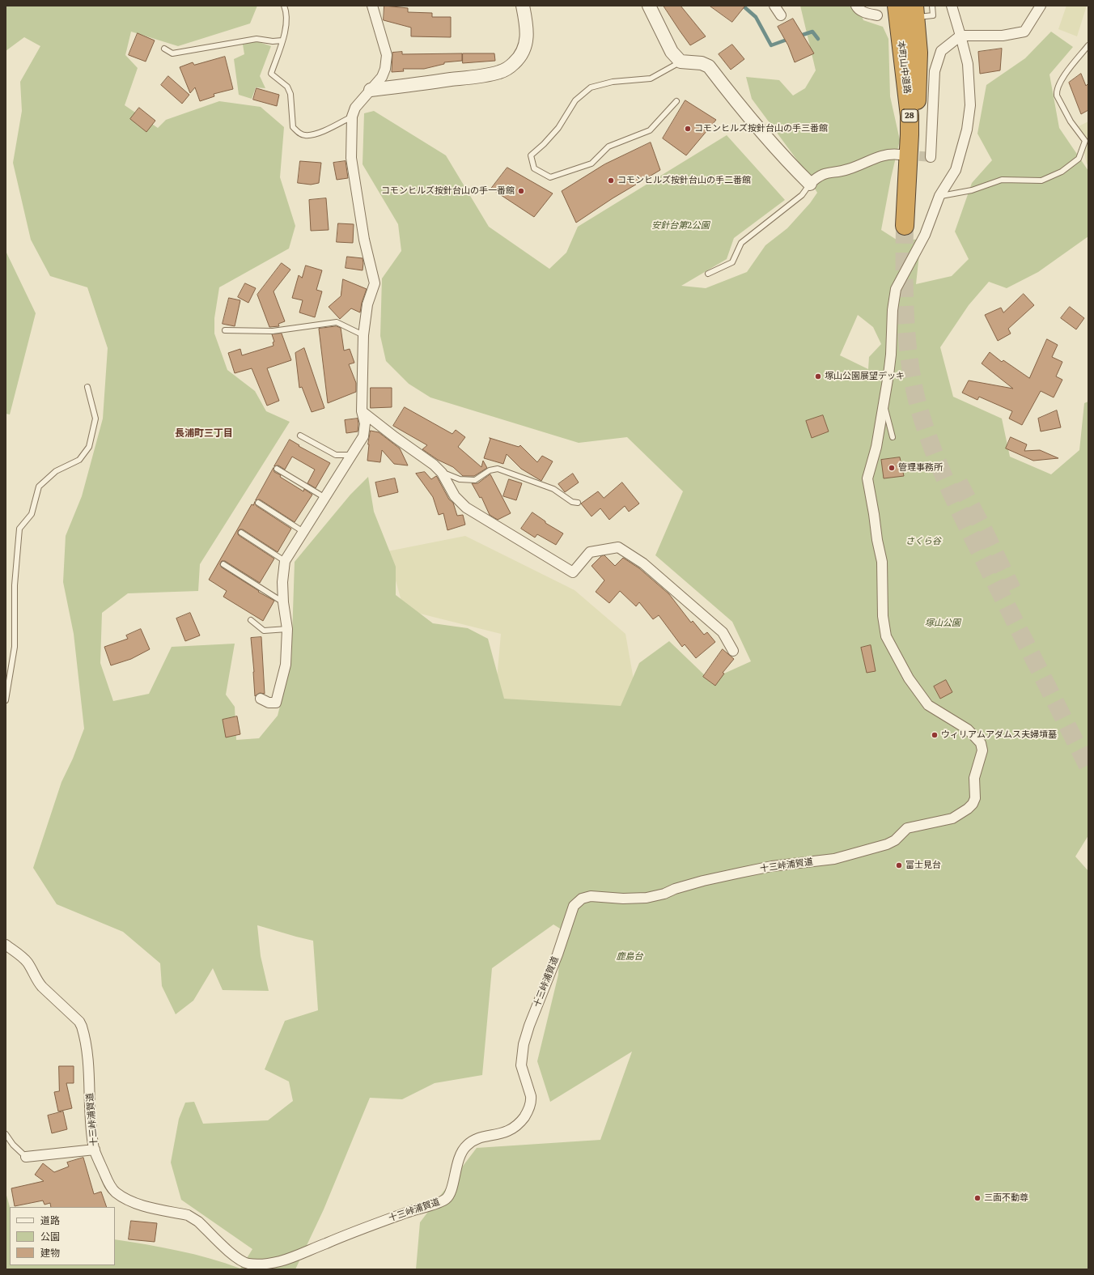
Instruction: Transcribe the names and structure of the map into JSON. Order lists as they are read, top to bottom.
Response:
{
  "streets": {
    "highway": ["本町山中道路", "28"],
    "street": ["十三峠浦賀道"]
  },
  "districts": ["長浦町三丁目"],
  "parks": [
    "安針台第2公園",
    "さくら谷",
    "塚山公園",
    "鹿島台"
  ],
  "places": [
    "コモンヒルズ按針台山の手三番館",
    "コモンヒルズ按針台山の手二番館",
    "コモンヒルズ按針台山の手一番館",
    "塚山公園展望デッキ",
    "管理事務所",
    "ウィリアムアダムス夫婦墳墓",
    "富士見台",
    "三面不動尊"
  ],
  "legend": ["道路", "公園", "建物"]
}
